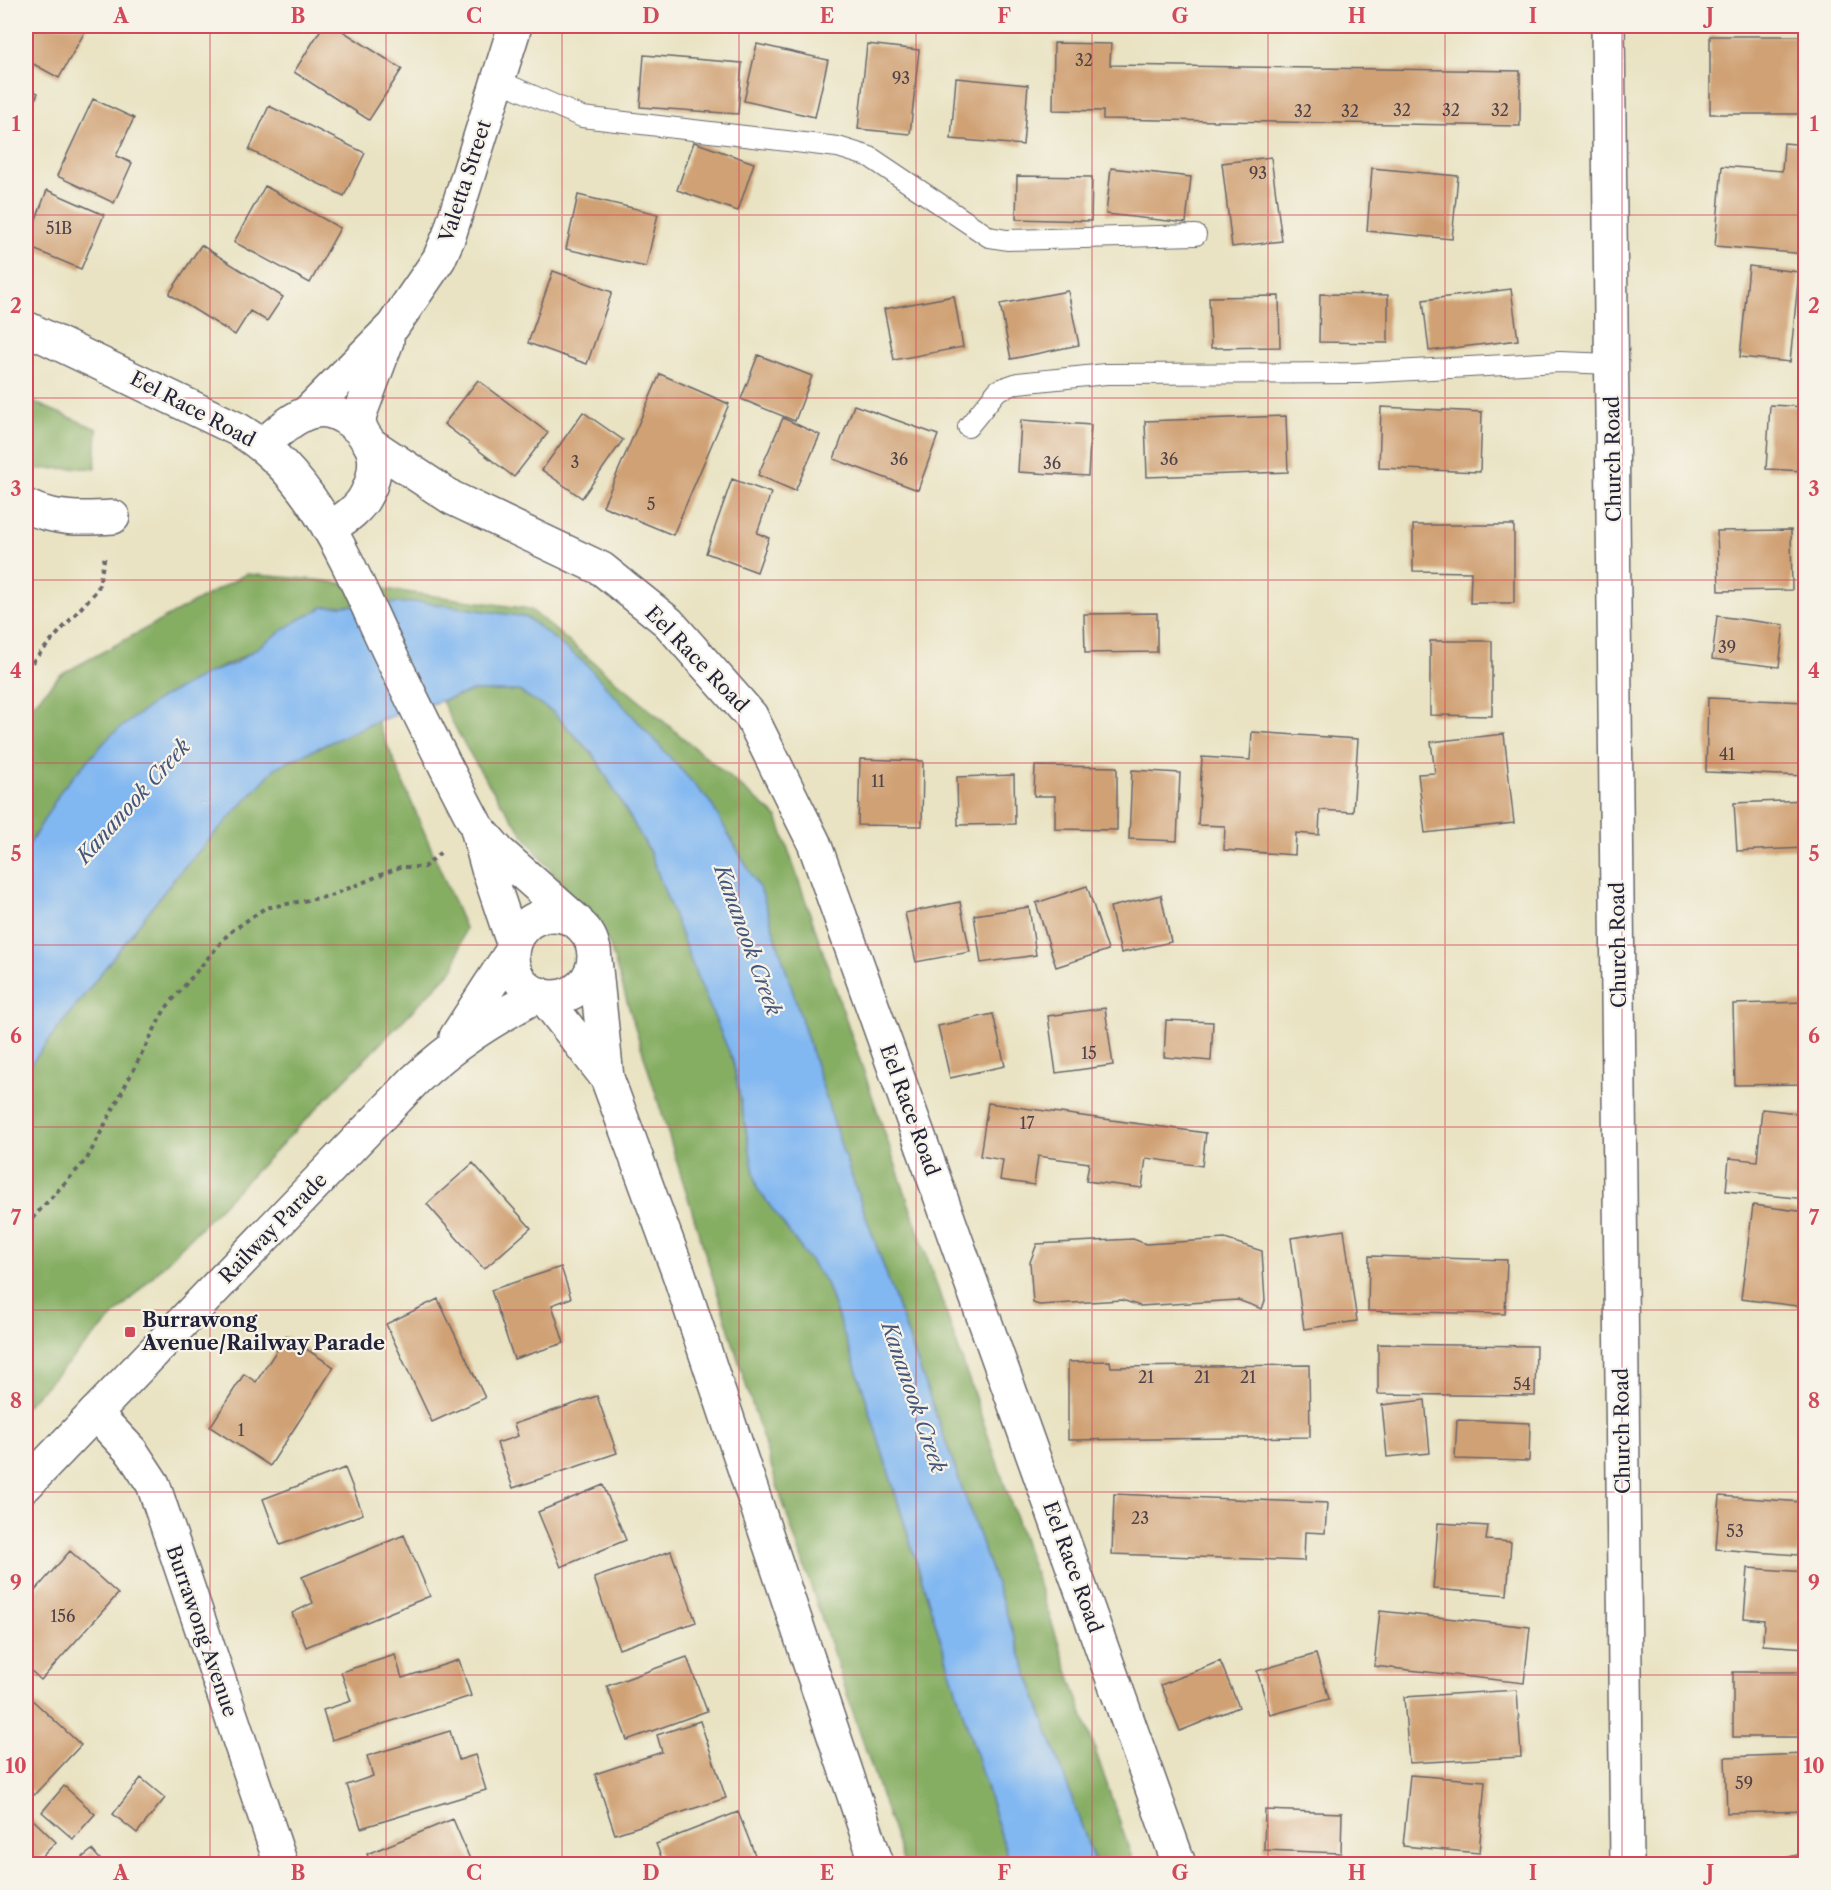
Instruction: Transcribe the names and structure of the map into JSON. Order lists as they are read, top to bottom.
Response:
{
  "streets": {
    "street": [
      "Valetta Street",
      "Eel Race Road",
      "Church Road",
      "Railway Parade",
      "Burrawong Avenue"
    ]
  },
  "crossings": [
    ["Valetta Street", "Eel Race Road"],
    ["Eel Race Road", "Railway Parade"],
    ["Railway Parade", "Burrawong Avenue"]
  ],
  "water": ["Kananook Creek"],
  "places": {
    "transit": ["Burrawong Avenue/Railway Parade"]
  },
  "house_numbers": [
    "32",
    "93",
    "32",
    "32",
    "32",
    "32",
    "32",
    "93",
    "51B",
    "36",
    "36",
    "3",
    "36",
    "5",
    "39",
    "41",
    "11",
    "15",
    "17",
    "21",
    "21",
    "21",
    "54",
    "1",
    "23",
    "53",
    "156",
    "59"
  ],
  "grid": {
    "columns": [
      "A",
      "B",
      "C",
      "D",
      "E",
      "F",
      "G",
      "H",
      "I",
      "J"
    ],
    "rows": [
      "1",
      "2",
      "3",
      "4",
      "5",
      "6",
      "7",
      "8",
      "9",
      "10"
    ]
  }
}
